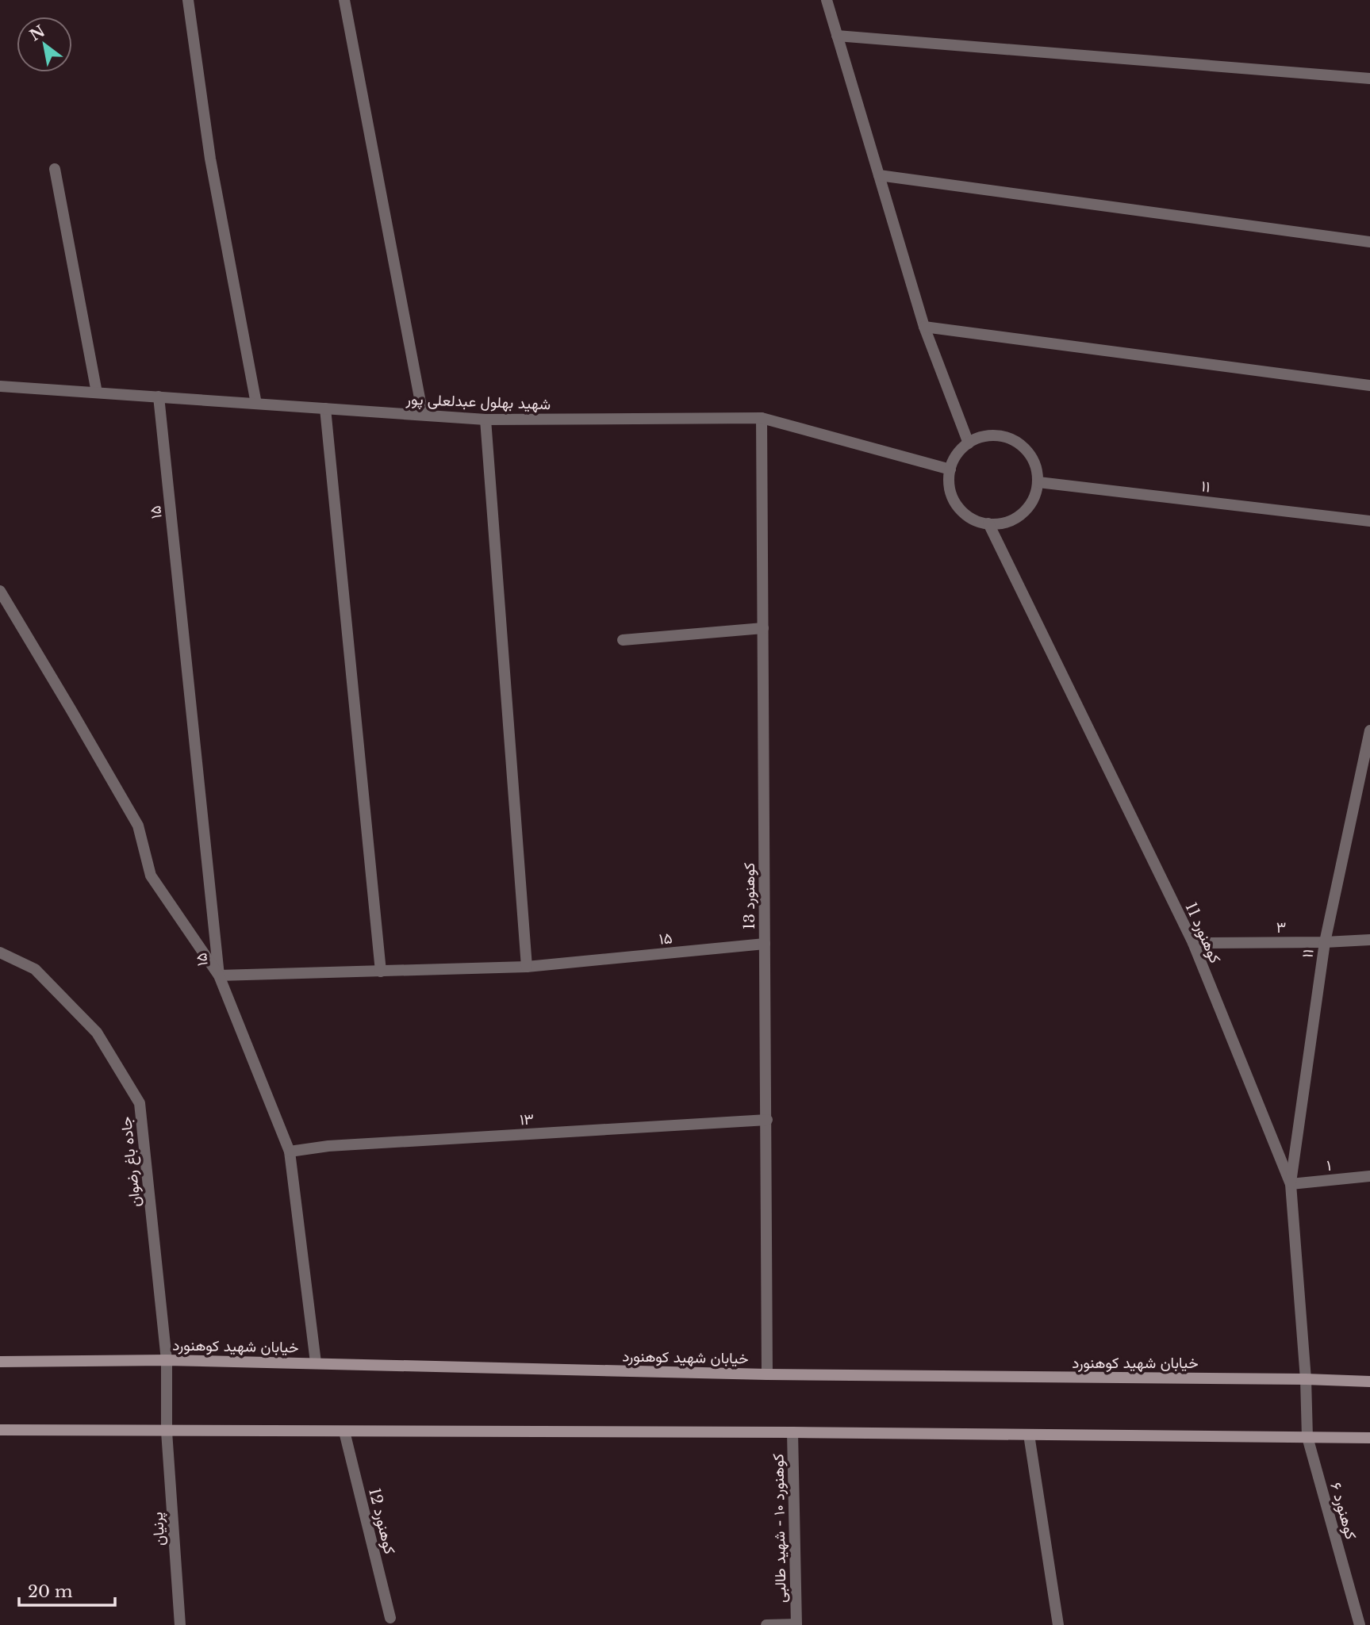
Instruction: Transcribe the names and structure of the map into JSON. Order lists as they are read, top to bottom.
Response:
{
  "streets": {
    "main road": ["خیابان شهید کوهنورد"],
    "street": [
      "شهید بهلول عبدلعلی پور",
      "۱۱",
      "۱۵",
      "کوهنورد 13",
      "۳",
      "کوهنورد 11",
      "۱۳",
      "جاده باغ رضوان",
      "۱",
      "کوهنورد ۶",
      "کوهنورد 12",
      "کوهنورد ۱۰ - شهید طالبی",
      "پرنیان"
    ]
  },
  "crossings": [
    ["شهید بهلول عبدلعلی پور", "۱۱"],
    ["شهید بهلول عبدلعلی پور", "۱۵"],
    ["شهید بهلول عبدلعلی پور", "کوهنورد 13"],
    ["شهید بهلول عبدلعلی پور", "کوهنورد 11"],
    ["۱۱", "۳"],
    ["۱۱", "کوهنورد 11"],
    ["۱۱", "۱"],
    ["۱۵", "کوهنورد 13"],
    ["کوهنورد 13", "۱۳"],
    ["کوهنورد 13", "خیابان شهید کوهنورد"],
    ["۳", "کوهنورد 11"],
    ["کوهنورد 11", "۱"],
    ["کوهنورد 11", "خیابان شهید کوهنورد"],
    ["کوهنورد 11", "کوهنورد ۶"],
    ["جاده باغ رضوان", "خیابان شهید کوهنورد"],
    ["جاده باغ رضوان", "پرنیان"],
    ["خیابان شهید کوهنورد", "کوهنورد ۶"]
  ],
  "scale_bar": "20 m",
  "north": "top left"
}
